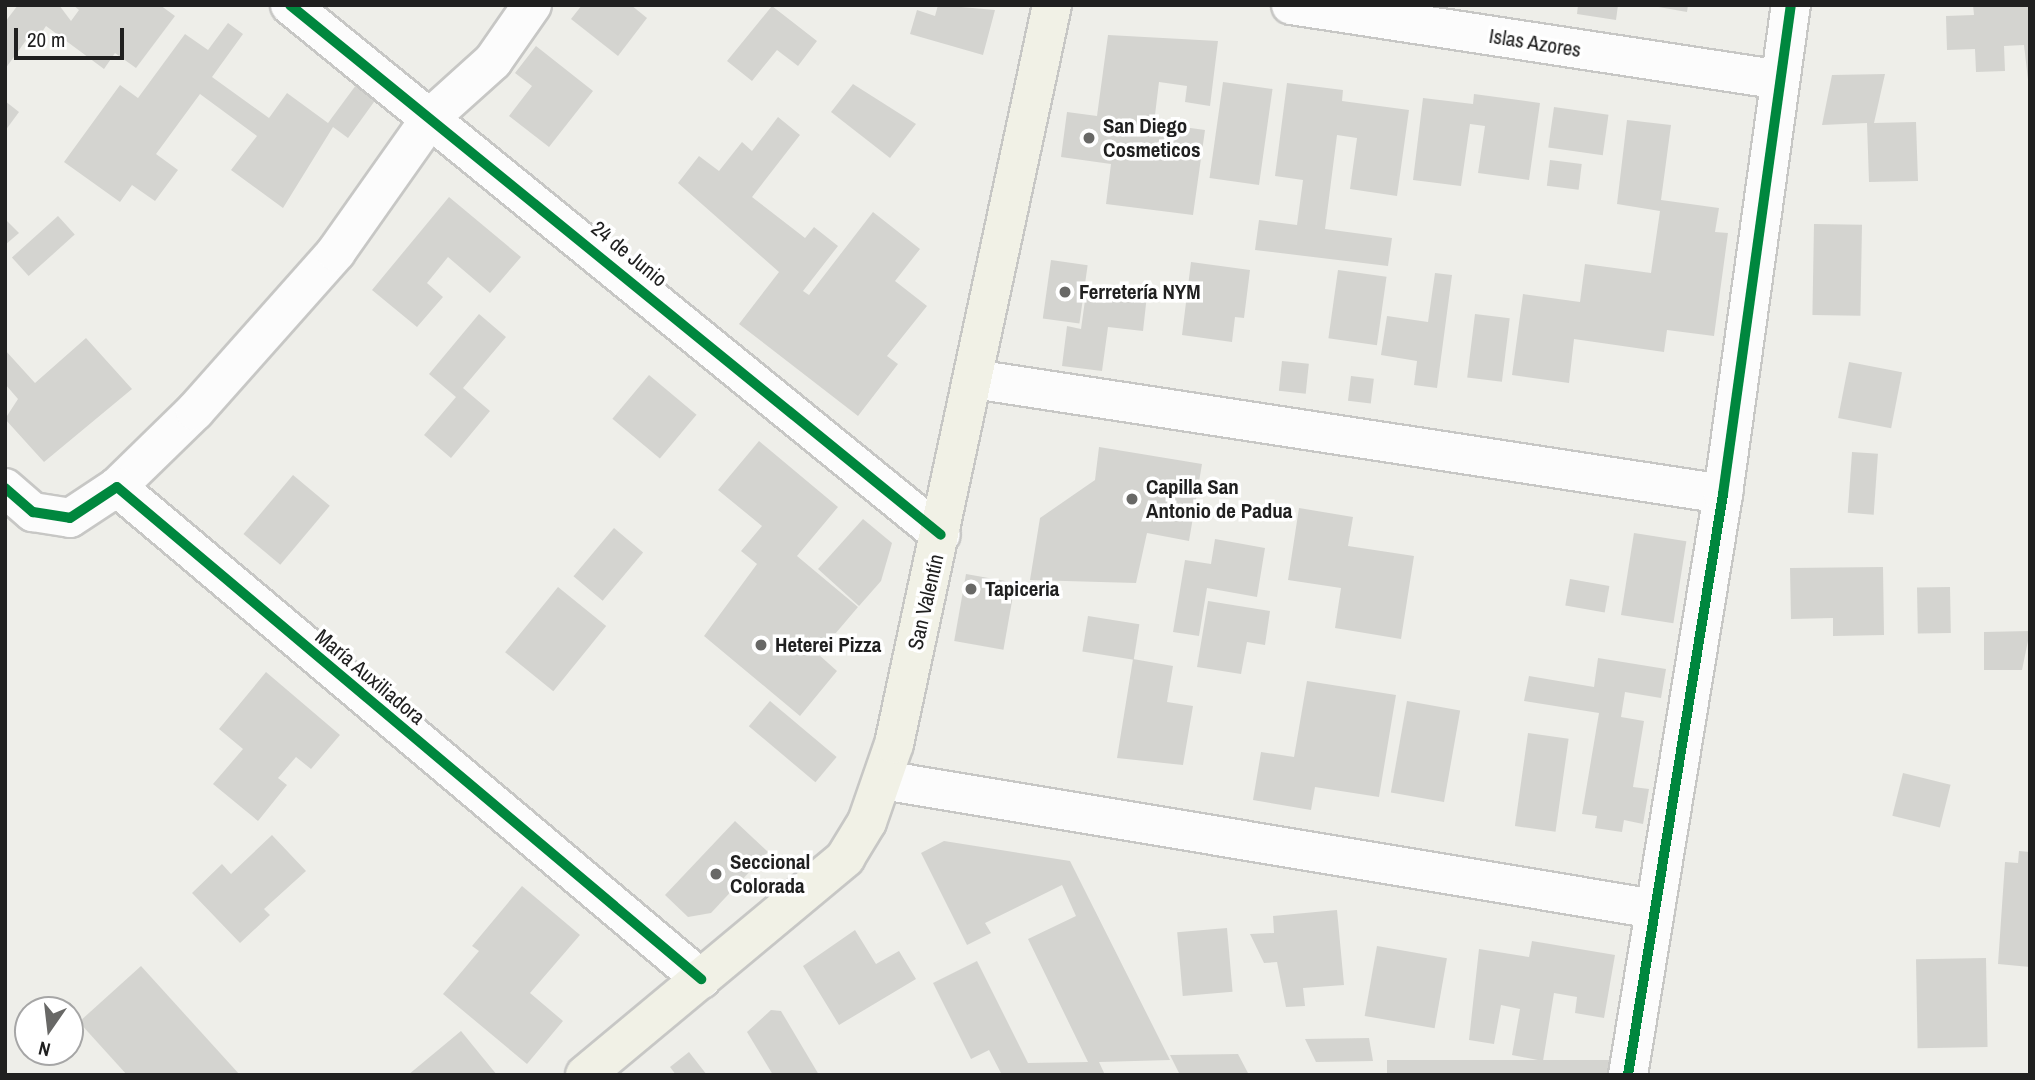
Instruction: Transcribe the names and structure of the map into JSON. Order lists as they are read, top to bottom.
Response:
{
  "streets": {
    "main road": ["San Valentín"],
    "street": ["Islas Azores", "24 de Junio", "María Auxiliadora"]
  },
  "crossings": [
    ["24 de Junio", "San Valentín"],
    ["San Valentín", "María Auxiliadora"]
  ],
  "places": [
    "San Diego Cosmeticos",
    "Ferretería NYM",
    "Capilla San Antonio de Padua",
    "Tapiceria",
    "Heterei Pizza",
    "Seccional Colorada"
  ],
  "scale_bar": "20 m",
  "north": "bottom"
}
